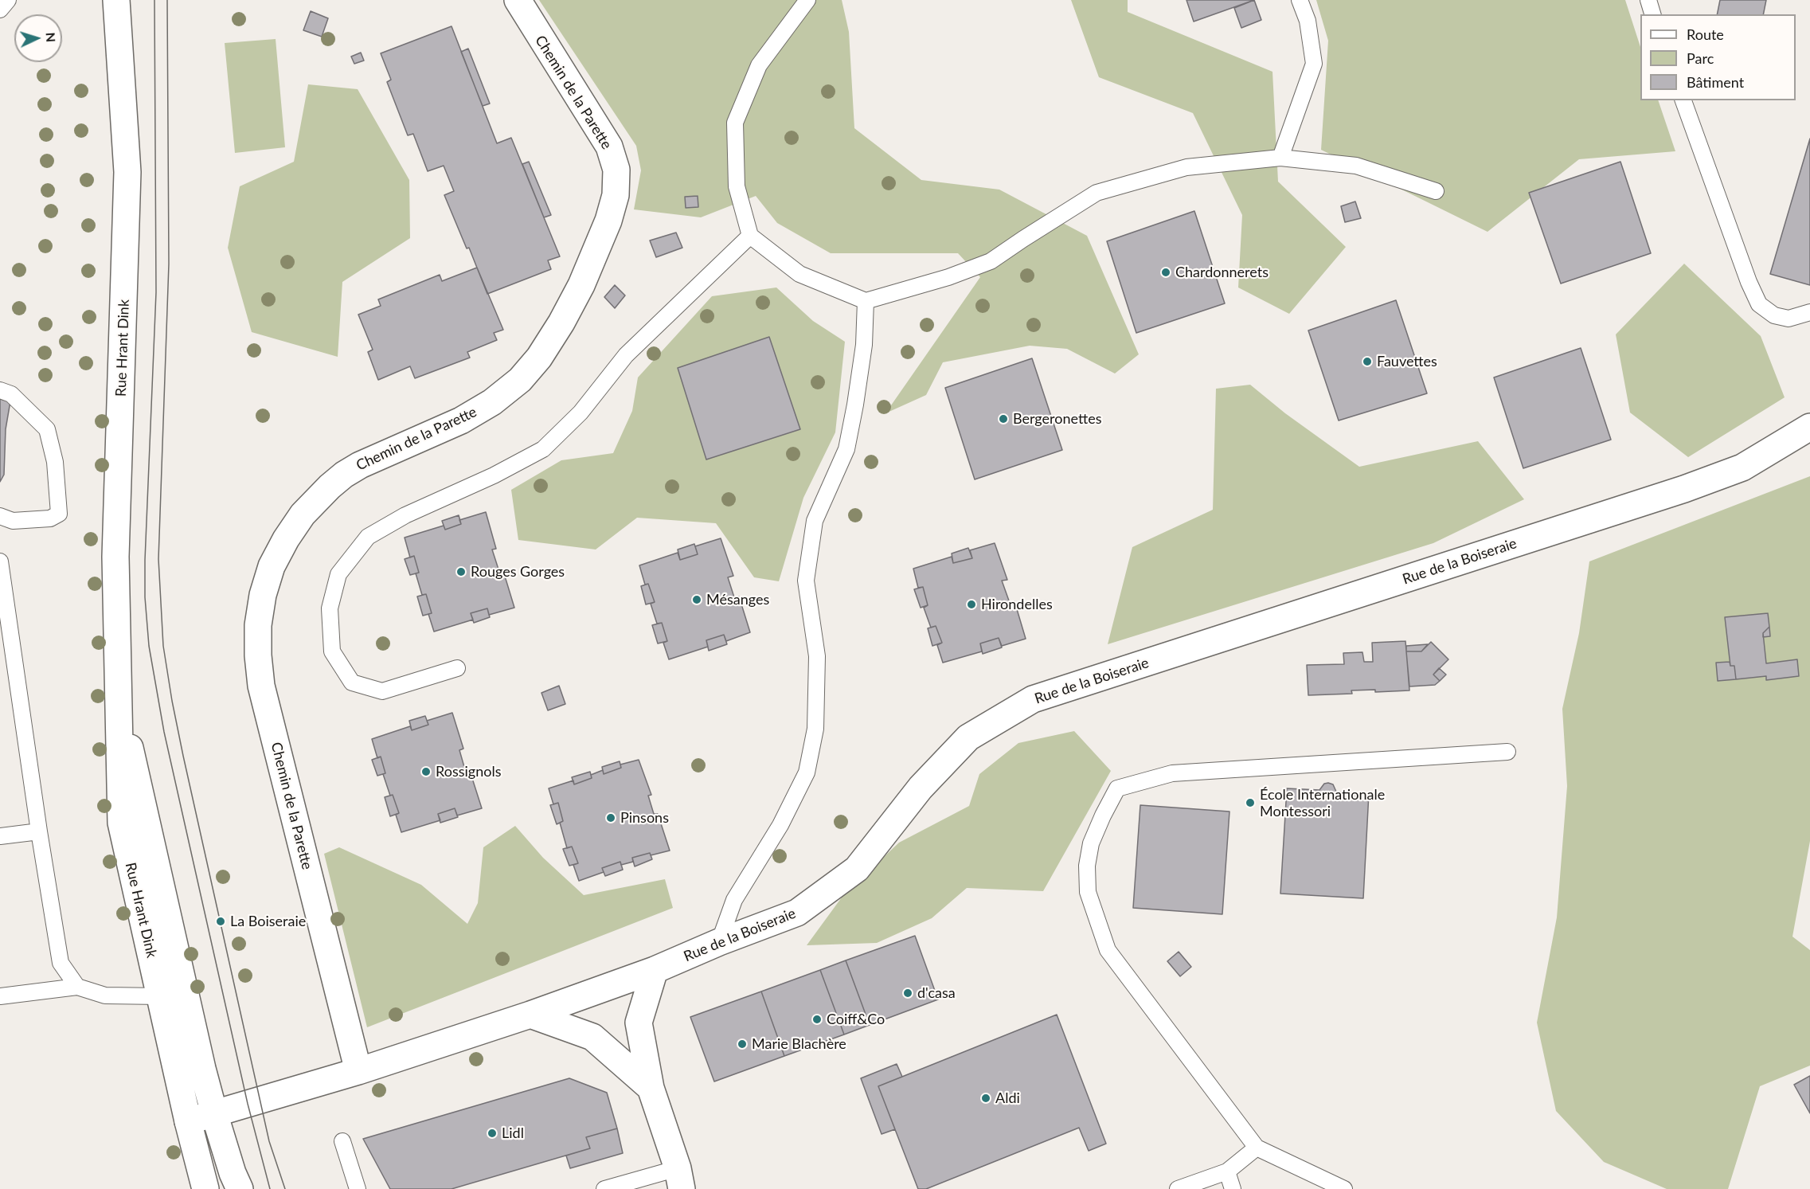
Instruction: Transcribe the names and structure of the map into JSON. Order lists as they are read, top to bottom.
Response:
{
  "streets": {
    "street": ["Chemin de la Parette", "Rue Hrant Dink", "Rue de la Boiseraie"]
  },
  "crossings": [
    ["Chemin de la Parette", "Rue de la Boiseraie"]
  ],
  "places": [
    "Chardonnerets",
    "Fauvettes",
    "Bergeronettes",
    "Rouges Gorges",
    "Mésanges",
    "Hirondelles",
    "Rossignols",
    "École Internationale Montessori",
    "Pinsons",
    "La Boiseraie",
    "d'casa",
    "Coiff&Co",
    "Marie Blachère",
    "Aldi",
    "Lidl"
  ],
  "legend": ["Route", "Parc", "Bâtiment"],
  "north": "right"
}
